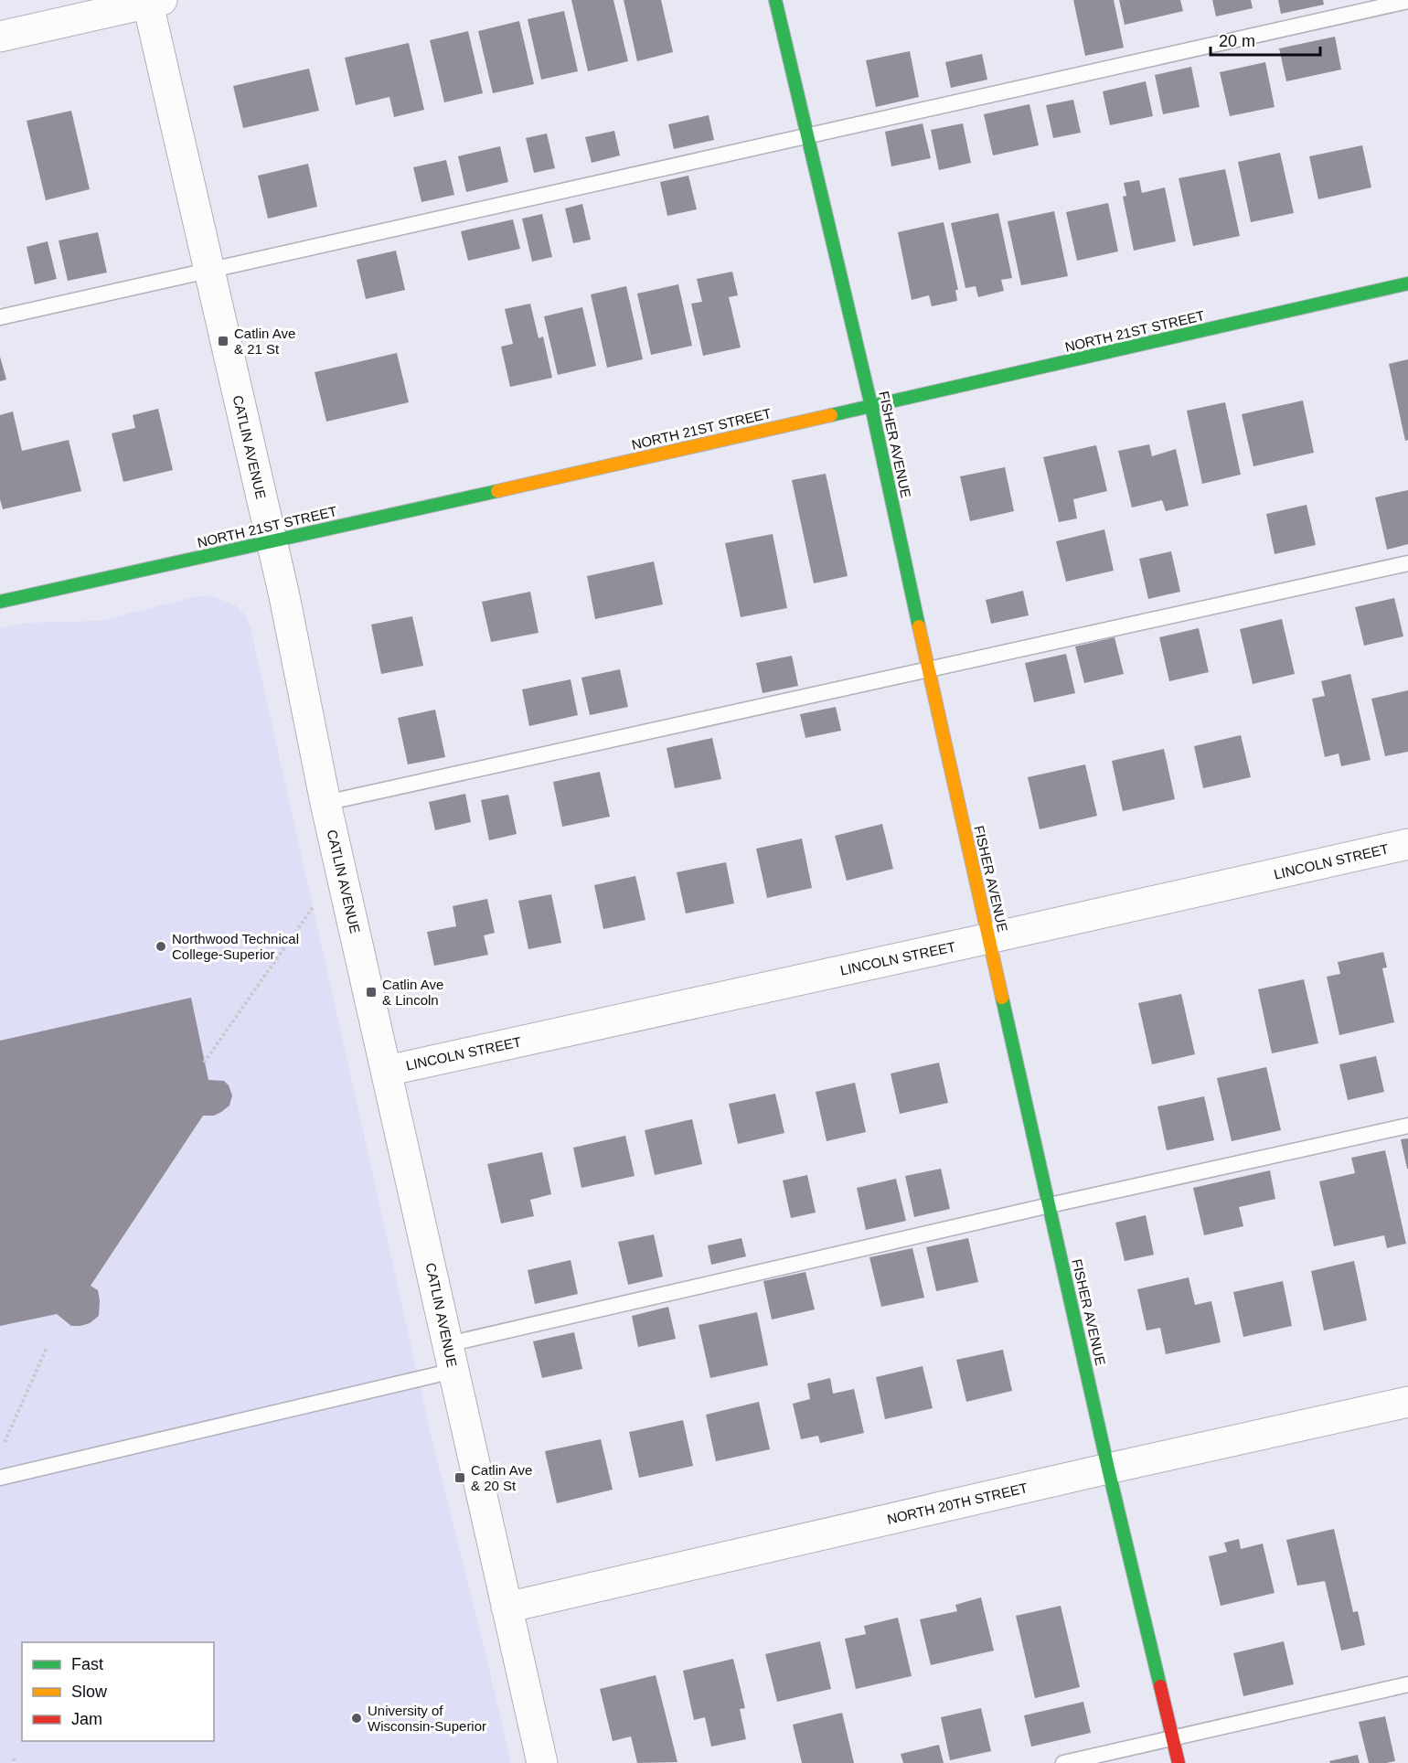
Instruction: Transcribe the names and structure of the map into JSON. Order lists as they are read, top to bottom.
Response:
{
  "streets": {
    "street": [
      "NORTH 21ST STREET",
      "FISHER AVENUE",
      "CATLIN AVENUE",
      "LINCOLN STREET",
      "NORTH 20TH STREET"
    ]
  },
  "crossings": [
    ["NORTH 21ST STREET", "FISHER AVENUE"],
    ["NORTH 21ST STREET", "CATLIN AVENUE"],
    ["FISHER AVENUE", "LINCOLN STREET"],
    ["FISHER AVENUE", "NORTH 20TH STREET"],
    ["CATLIN AVENUE", "LINCOLN STREET"],
    ["CATLIN AVENUE", "NORTH 20TH STREET"]
  ],
  "places": {
    "transit": ["Catlin Ave & 21 St", "Catlin Ave & Lincoln", "Catlin Ave & 20 St"],
    "other": ["Northwood Technical College-Superior", "University of Wisconsin-Superior"]
  },
  "legend": ["Fast", "Slow", "Jam"],
  "scale_bar": "20 m"
}
